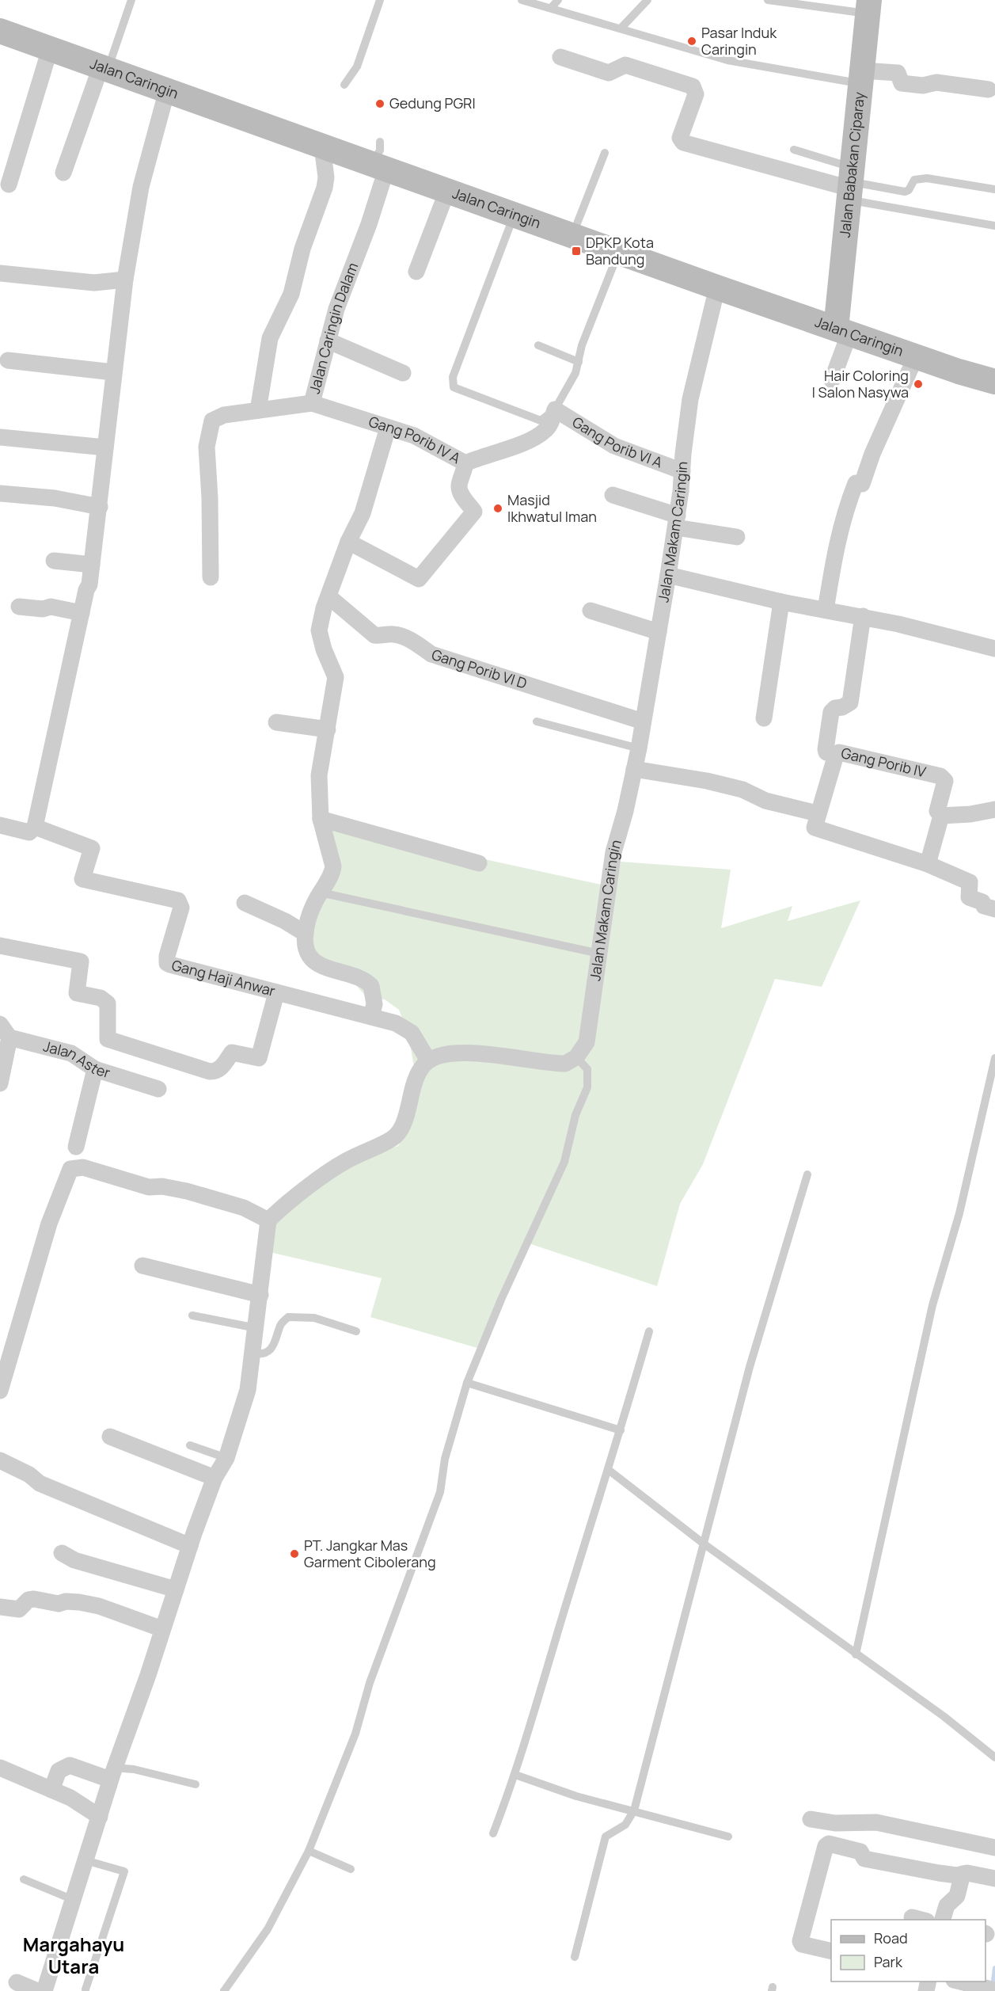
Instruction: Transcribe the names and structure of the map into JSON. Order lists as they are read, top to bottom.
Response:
{
  "streets": {
    "main road": ["Jalan Caringin", "Jalan Babakan Ciparay"],
    "street": [
      "Jalan Caringin Dalam",
      "Gang Porib IV A",
      "Gang Porib VI A",
      "Jalan Makam Caringin",
      "Gang Porib VI D",
      "Gang Porib IV",
      "Gang Haji Anwar",
      "Jalan Aster"
    ]
  },
  "crossings": [
    ["Jalan Caringin", "Jalan Babakan Ciparay"],
    ["Jalan Caringin", "Jalan Caringin Dalam"],
    ["Jalan Caringin", "Jalan Makam Caringin"],
    ["Jalan Caringin Dalam", "Gang Porib IV A"],
    ["Gang Porib IV A", "Gang Porib VI A"],
    ["Gang Porib VI A", "Jalan Makam Caringin"],
    ["Jalan Makam Caringin", "Gang Porib VI D"]
  ],
  "districts": ["Margahayu Utara"],
  "places": {
    "other": [
      "Pasar Induk Caringin",
      "Gedung PGRI",
      "Hair Coloring | Salon Nasywa",
      "Masjid Ikhwatul Iman",
      "PT. Jangkar Mas Garment Cibolerang"
    ],
    "transit": ["DPKP Kota Bandung"]
  },
  "legend": ["Road", "Park"]
}
